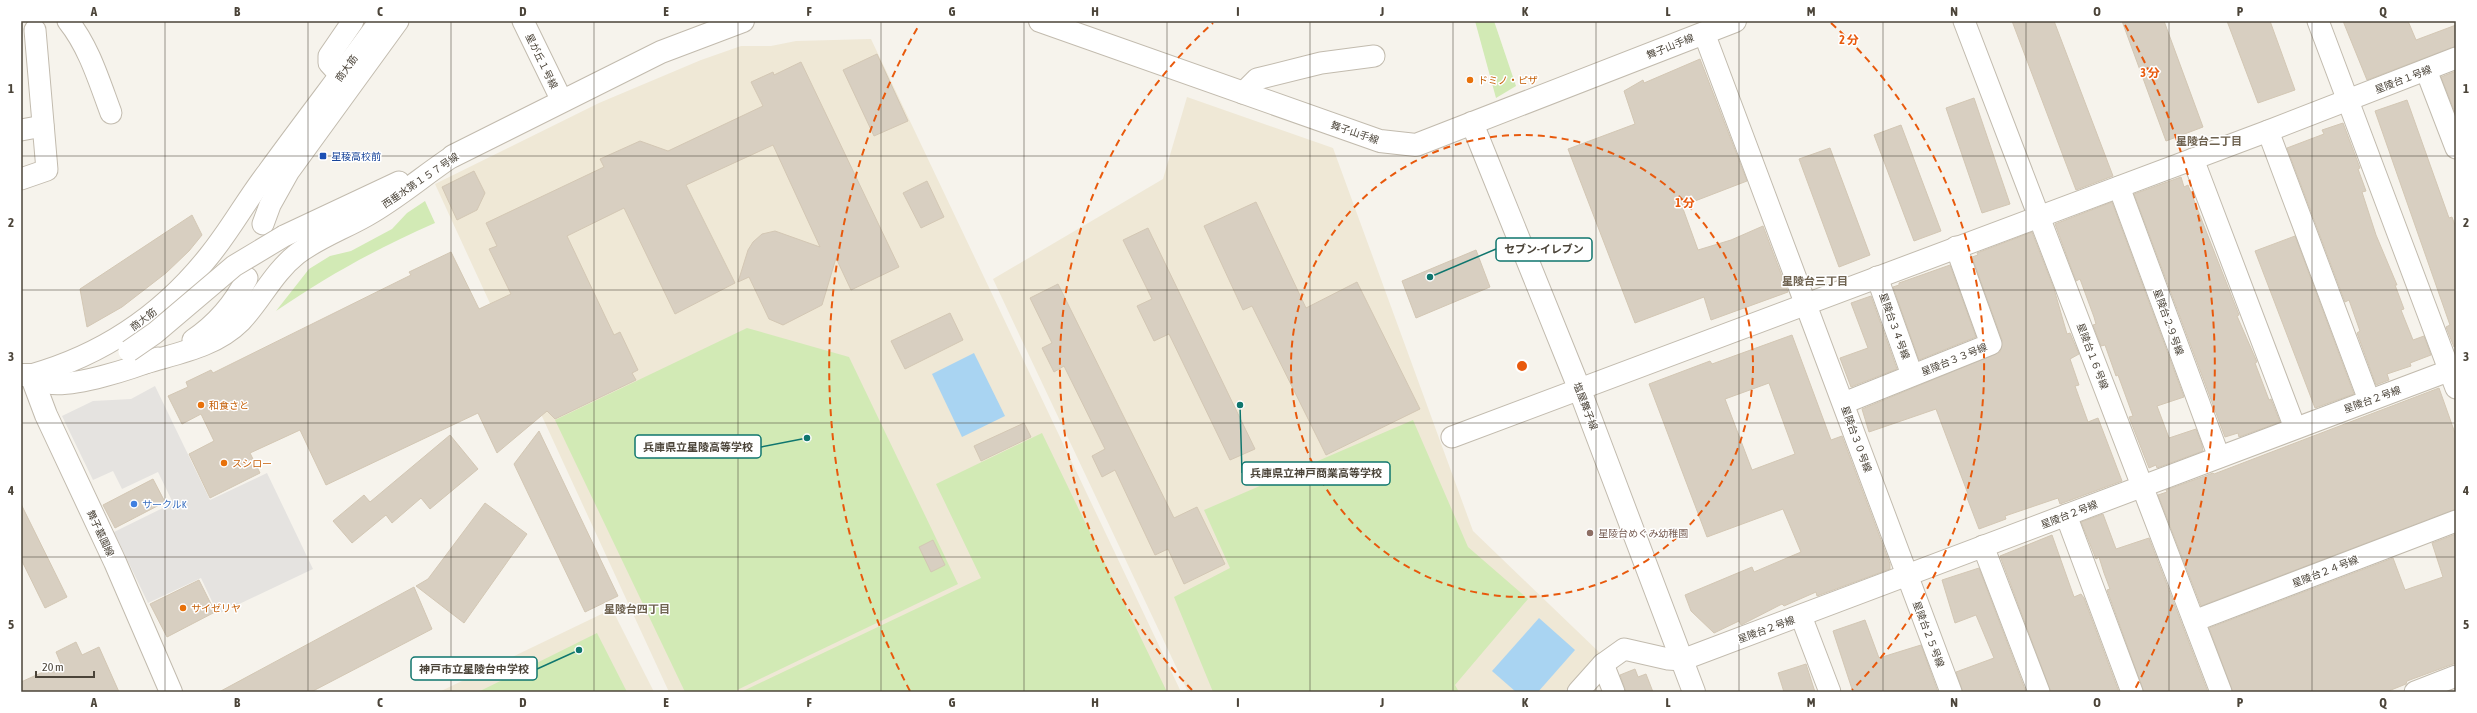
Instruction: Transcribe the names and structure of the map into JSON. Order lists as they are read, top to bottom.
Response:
{
  "streets": {
    "street": [
      "舞子山手線",
      "星が丘１号線",
      "商大筋",
      "星陵台１号線",
      "西垂水第１５７号線",
      "星陵台２９号線",
      "星陵台３４号線",
      "星陵台１６号線",
      "星陵台３３号線",
      "星陵台２号線",
      "塩屋舞子線",
      "星陵台３０号線",
      "舞子墓園線",
      "星陵台２４号線",
      "星陵台２５号線"
    ]
  },
  "crossings": [
    ["舞子山手線", "塩屋舞子線"],
    ["舞子山手線", "星陵台３０号線"],
    ["星が丘１号線", "西垂水第１５７号線"],
    ["商大筋", "舞子墓園線"],
    ["星陵台１号線", "星陵台２９号線"],
    ["星陵台１号線", "星陵台３４号線"],
    ["星陵台１号線", "星陵台１６号線"],
    ["星陵台１号線", "星陵台３３号線"],
    ["星陵台１号線", "塩屋舞子線"],
    ["星陵台１号線", "星陵台３０号線"],
    ["星陵台２９号線", "星陵台２号線"],
    ["星陵台３４号線", "星陵台３３号線"],
    ["星陵台１６号線", "星陵台２号線"],
    ["星陵台１６号線", "星陵台２４号線"],
    ["星陵台３３号線", "星陵台３０号線"],
    ["星陵台２号線", "塩屋舞子線"],
    ["星陵台２号線", "星陵台３０号線"],
    ["星陵台２号線", "星陵台２５号線"],
    ["星陵台３０号線", "星陵台２５号線"]
  ],
  "districts": ["星陵台二丁目", "星陵台三丁目", "星陵台四丁目"],
  "places": {
    "other": [
      "ドミノ・ピザ",
      "セブン-イレブン",
      "和食さと",
      "兵庫県立神戸商業高等学校",
      "兵庫県立星陵高等学校",
      "スシロー",
      "サークルK",
      "星陵台めぐみ幼稚園",
      "サイゼリヤ",
      "神戸市立星陵台中学校"
    ],
    "transit": ["星稜高校前"]
  },
  "scale_bar": "20 m",
  "grid": {
    "columns": [
      "A",
      "B",
      "C",
      "D",
      "E",
      "F",
      "G",
      "H",
      "I",
      "J",
      "K",
      "L",
      "M",
      "N",
      "O",
      "P",
      "Q"
    ],
    "rows": [
      "1",
      "2",
      "3",
      "4",
      "5"
    ]
  },
  "rings": ["2 分", "3 分", "1 分"]
}
